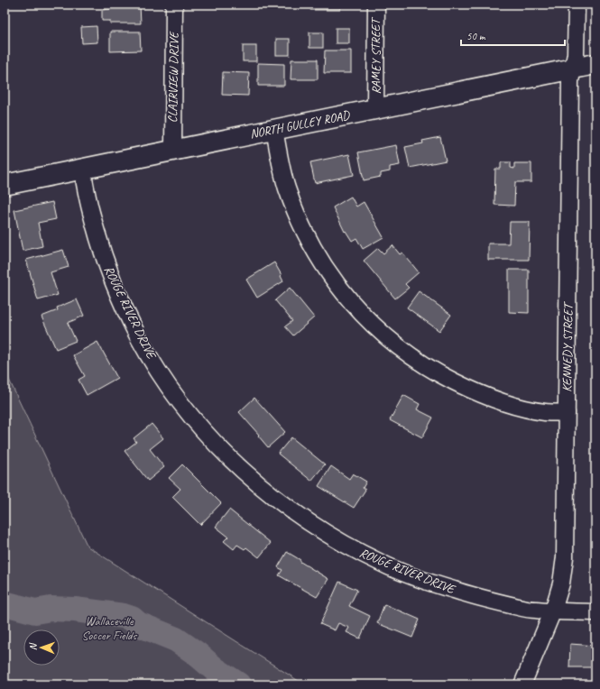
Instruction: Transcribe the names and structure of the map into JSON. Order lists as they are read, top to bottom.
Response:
{
  "streets": {
    "street": [
      "RAMEY STREET",
      "CLAIRVIEW DRIVE",
      "NORTH GULLEY ROAD",
      "ROUGE RIVER DRIVE",
      "KENNEDY STREET"
    ]
  },
  "crossings": [
    ["RAMEY STREET", "NORTH GULLEY ROAD"],
    ["CLAIRVIEW DRIVE", "NORTH GULLEY ROAD"],
    ["NORTH GULLEY ROAD", "ROUGE RIVER DRIVE"],
    ["NORTH GULLEY ROAD", "KENNEDY STREET"],
    ["ROUGE RIVER DRIVE", "KENNEDY STREET"]
  ],
  "parks": ["Wallaceville Soccer Fields"],
  "scale_bar": "50 m",
  "north": "left"
}
